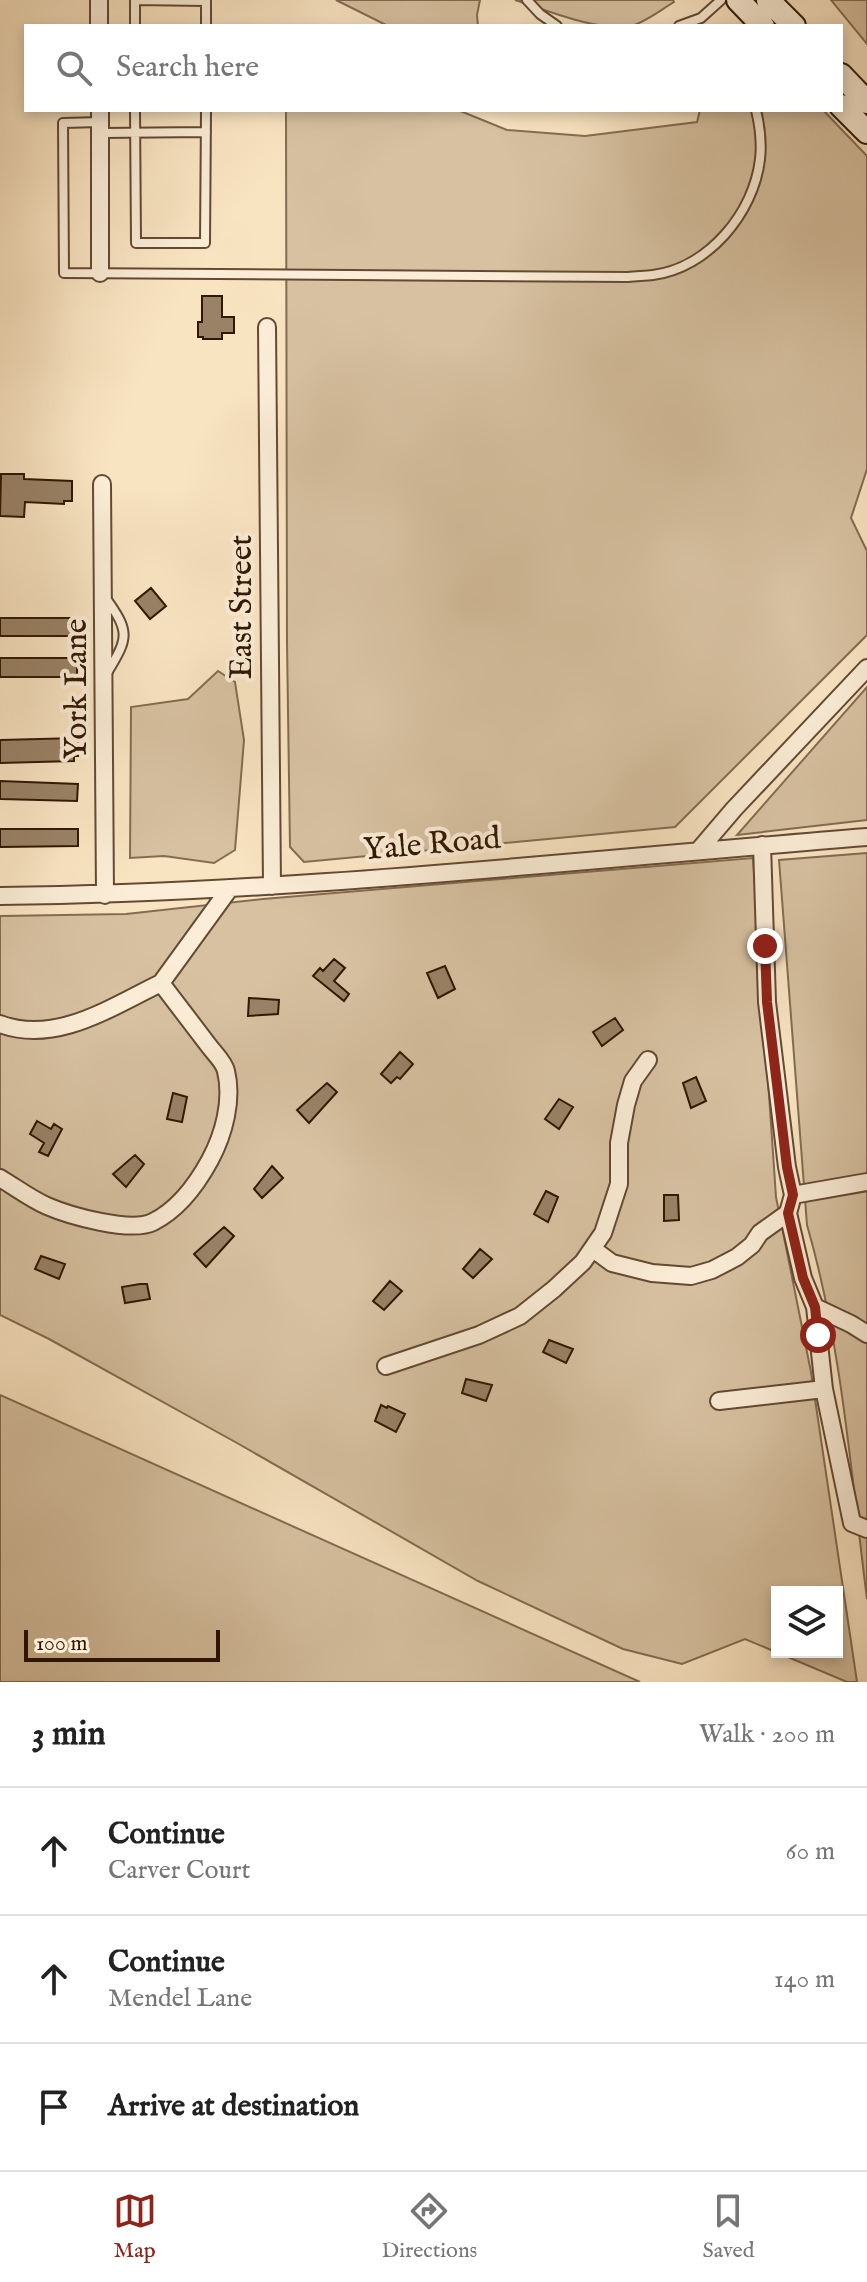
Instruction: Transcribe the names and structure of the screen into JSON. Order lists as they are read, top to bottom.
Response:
{
  "streets": {
    "street": ["East Street", "York Lane", "Yale Road"]
  },
  "crossings": [
    ["East Street", "Yale Road"],
    ["York Lane", "Yale Road"]
  ],
  "scale_bar": "100 m",
  "page": {
    "search": "Search here",
    "scale": "100 m",
    "heading": ["3 min", "Walk · 200 m"],
    "list": [
      ["Continue", "Carver Court", "60 m"],
      ["Continue", "Mendel Lane", "140 m"],
      "Arrive at destination"
    ],
    "nav": ["Map", "Directions", "Saved"]
  }
}
